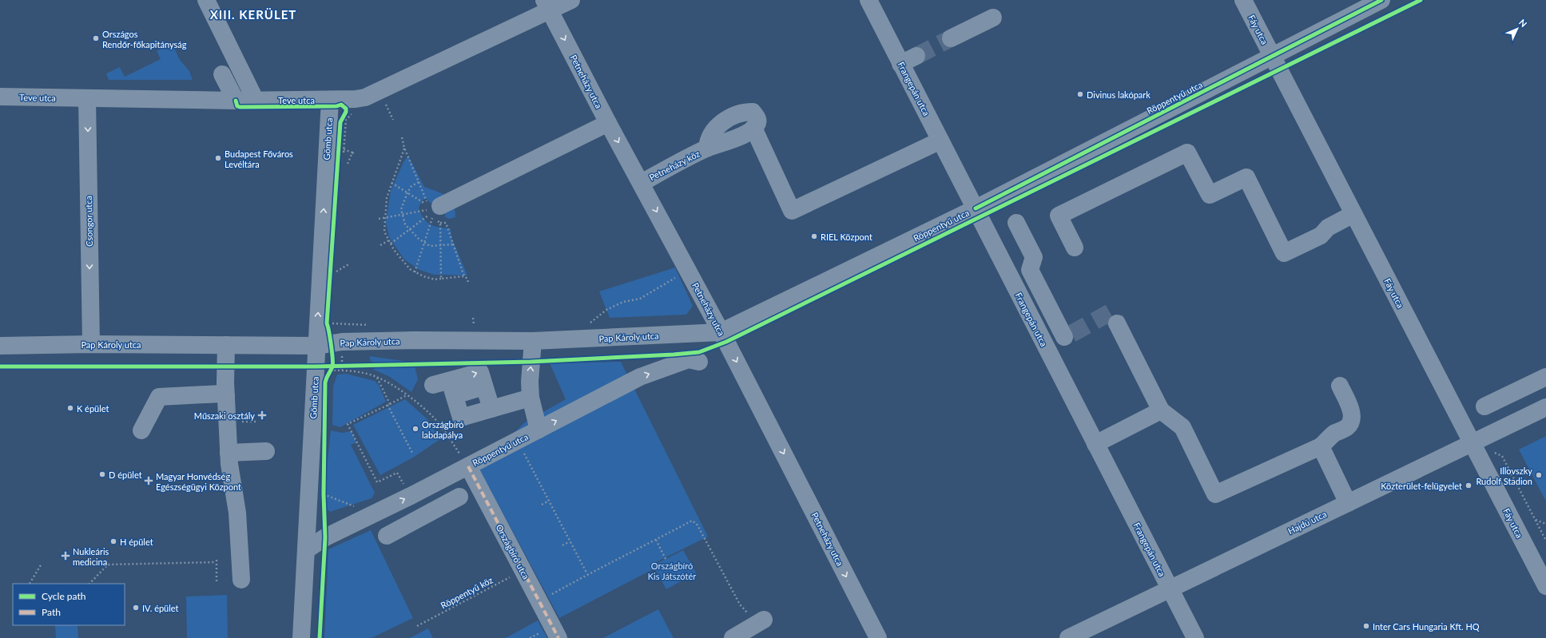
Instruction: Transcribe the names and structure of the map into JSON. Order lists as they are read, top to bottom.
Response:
{
  "streets": {
    "street": [
      "Fáy utca",
      "Petneházy utca",
      "Frangepán utca",
      "Teve utca",
      "Röppentyű utca",
      "Gömb utca",
      "Petneházy köz",
      "Csongor utca",
      "Pap Károly utca",
      "Hajdú utca",
      "Országbíró utca"
    ],
    "path": ["Röppentyű köz"]
  },
  "crossings": [
    ["Fáy utca", "Röppentyű utca"],
    ["Fáy utca", "Hajdú utca"],
    ["Petneházy utca", "Teve utca"],
    ["Petneházy utca", "Röppentyű utca"],
    ["Petneházy utca", "Petneházy köz"],
    ["Petneházy utca", "Pap Károly utca"],
    ["Frangepán utca", "Röppentyű utca"],
    ["Frangepán utca", "Petneházy köz"],
    ["Frangepán utca", "Hajdú utca"],
    ["Teve utca", "Gömb utca"],
    ["Teve utca", "Csongor utca"],
    ["Röppentyű utca", "Gömb utca"],
    ["Röppentyű utca", "Pap Károly utca"],
    ["Röppentyű utca", "Országbíró utca"],
    ["Gömb utca", "Pap Károly utca"],
    ["Csongor utca", "Pap Károly utca"],
    ["Országbíró utca", "Röppentyű köz"]
  ],
  "one_way": ["Petneházy utca", "Gömb utca", "Csongor utca"],
  "districts": ["XIII. KERÜLET"],
  "parks": ["Országbíró Kis Játszótér"],
  "places": {
    "other": [
      "Országos Rendőr-főkapitányság",
      "Divinus lakópark",
      "Budapest Főváros Levéltára",
      "RIEL Központ",
      "K épület",
      "Országbíró labdapálya",
      "D épület",
      "Illovszky Rudolf Stadion",
      "Közterület-felügyelet",
      "H épület",
      "IV. épület",
      "Inter Cars Hungaria Kft. HQ"
    ],
    "health": ["Műszaki osztály", "Magyar Honvédség Egészségügyi Központ", "Nukleáris medicina"]
  },
  "legend": ["Cycle path", "Path"],
  "north": "top right"
}
